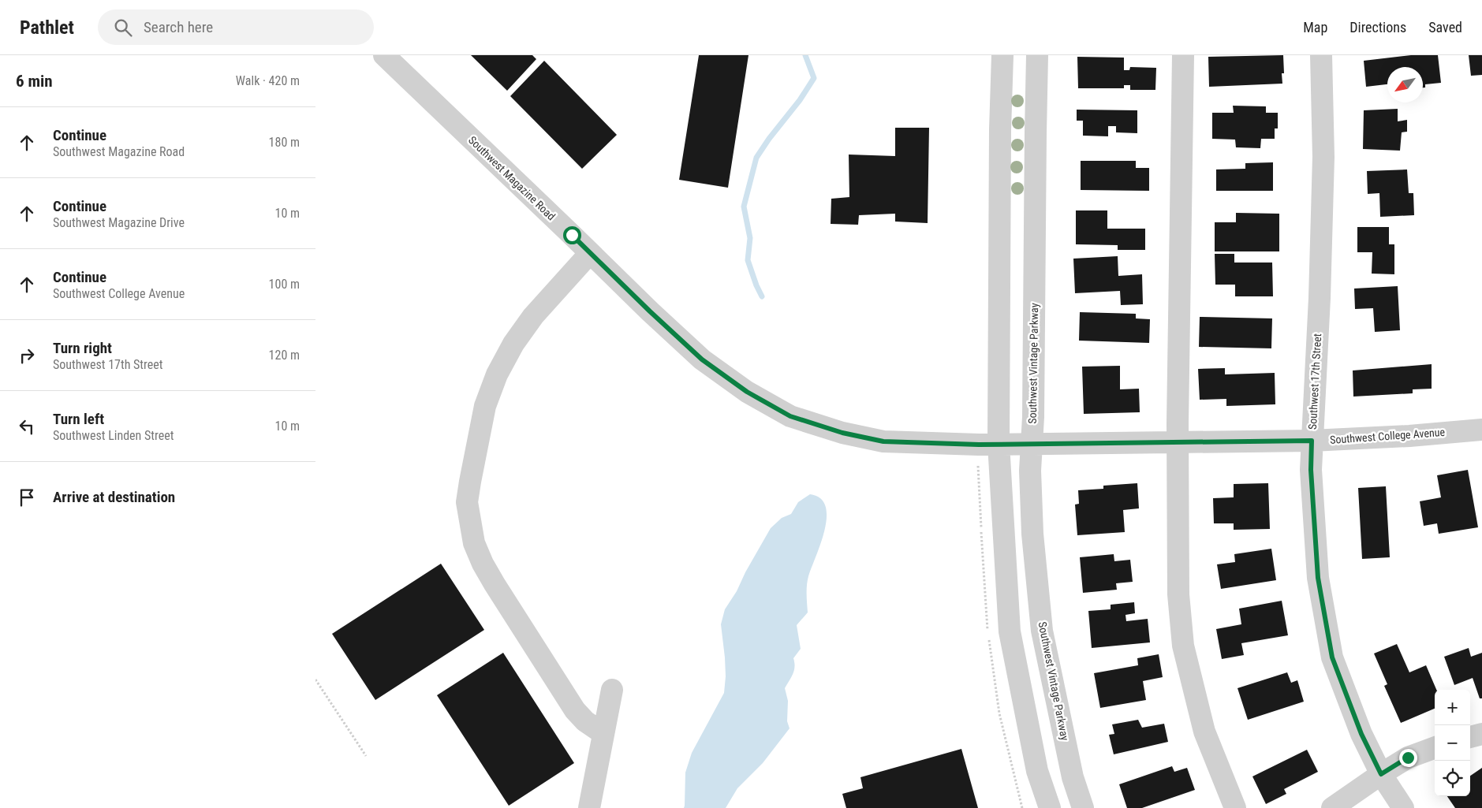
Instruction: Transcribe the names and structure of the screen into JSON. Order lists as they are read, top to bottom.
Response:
{
  "streets": {
    "street": [
      "Southwest Magazine Road",
      "Southwest Vintage Parkway",
      "Southwest 17th Street",
      "Southwest College Avenue"
    ]
  },
  "crossings": [
    ["Southwest Magazine Road", "Southwest Vintage Parkway"],
    ["Southwest Magazine Road", "Southwest College Avenue"],
    ["Southwest Vintage Parkway", "Southwest College Avenue"],
    ["Southwest 17th Street", "Southwest College Avenue"]
  ],
  "north": "bottom left",
  "page": {
    "header": "Pathlet",
    "search": "Search here",
    "nav": ["Map", "Directions", "Saved"],
    "heading": ["6 min", "Walk · 420 m"],
    "list": [
      ["Continue", "Southwest Magazine Road", "180 m"],
      ["Continue", "Southwest Magazine Drive", "10 m"],
      ["Continue", "Southwest College Avenue", "100 m"],
      ["Turn right", "Southwest 17th Street", "120 m"],
      ["Turn left", "Southwest Linden Street", "10 m"],
      "Arrive at destination"
    ],
    "map_buttons": ["+", "−"]
  }
}
